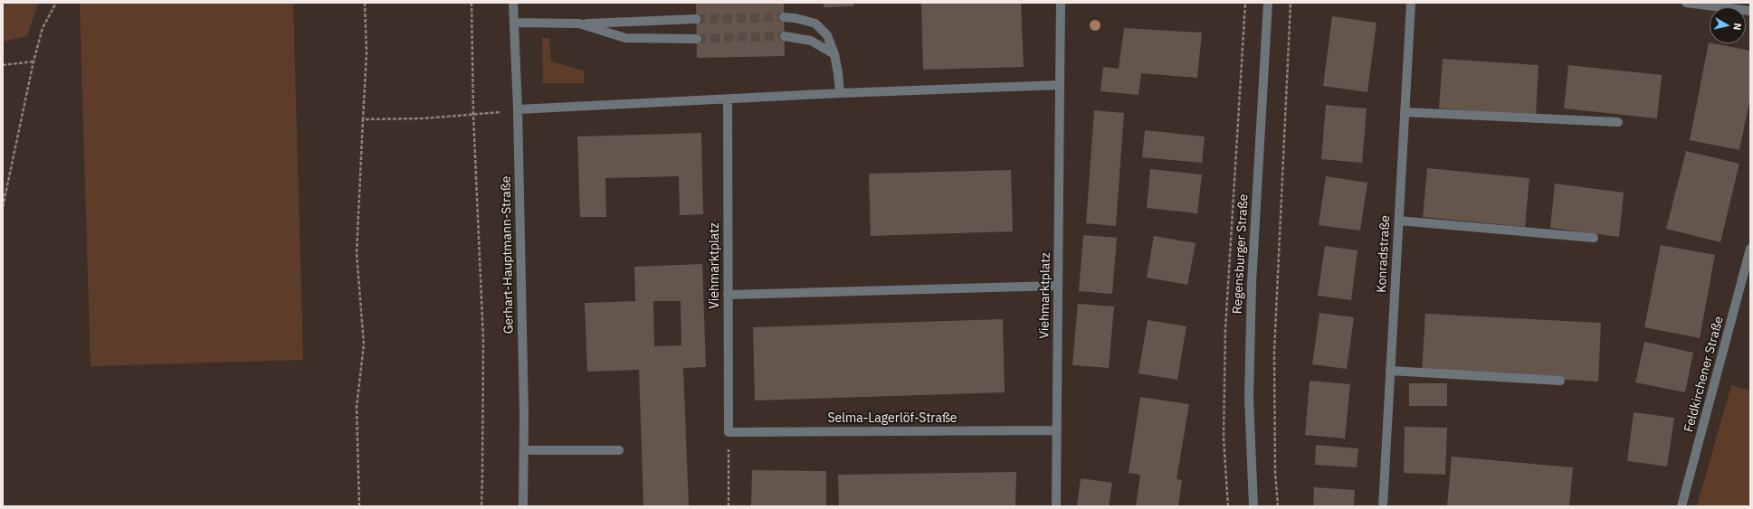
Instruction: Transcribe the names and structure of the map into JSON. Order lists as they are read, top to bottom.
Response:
{
  "streets": {
    "street": [
      "Regensburger Straße",
      "Konradstraße",
      "Gerhart-Hauptmann-Straße",
      "Viehmarktplatz",
      "Feldkirchener Straße",
      "Selma-Lagerlöf-Straße"
    ]
  },
  "crossings": [
    ["Viehmarktplatz", "Selma-Lagerlöf-Straße"]
  ],
  "north": "right"
}
